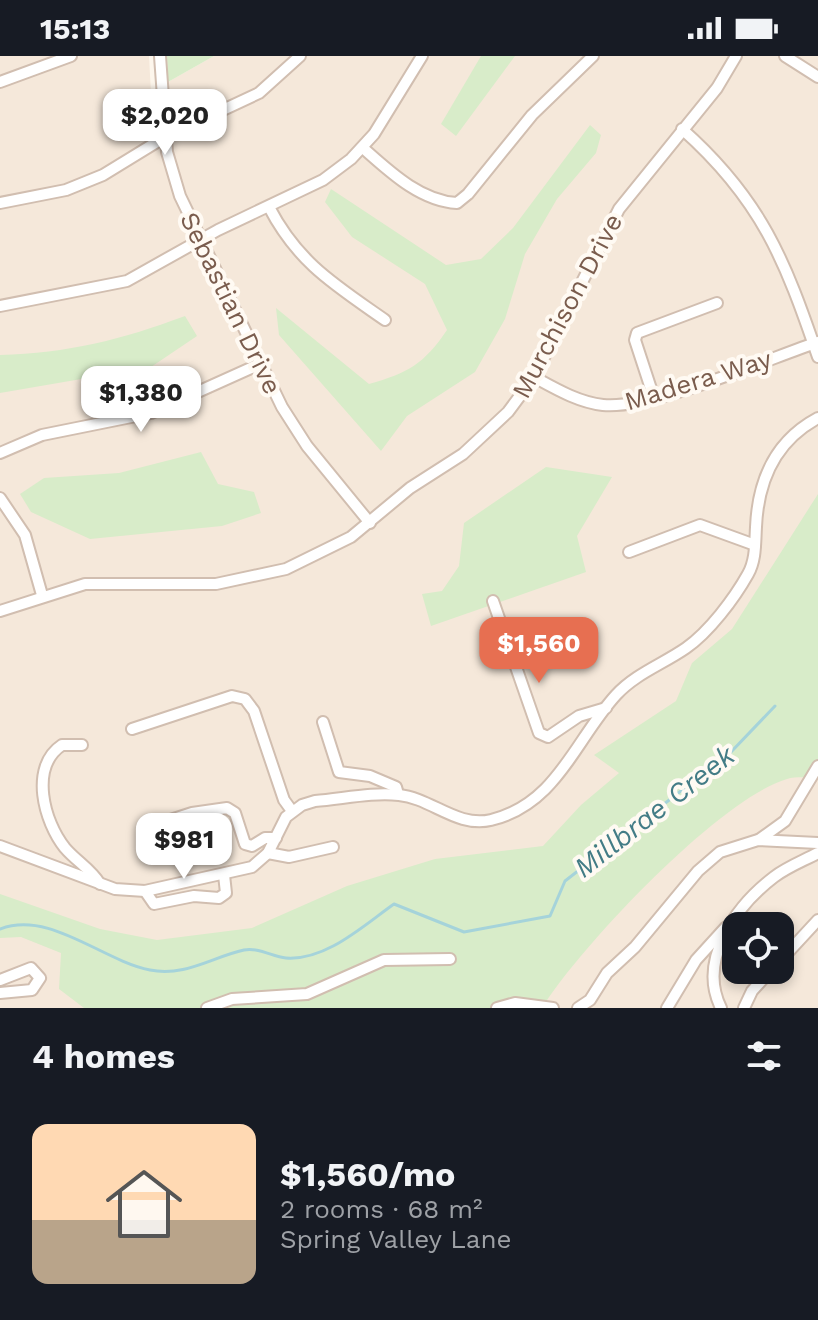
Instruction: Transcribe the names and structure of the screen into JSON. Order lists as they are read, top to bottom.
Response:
{
  "streets": {
    "street": ["Sebastian Drive", "Murchison Drive", "Madera Way"]
  },
  "crossings": [
    ["Sebastian Drive", "Murchison Drive"],
    ["Murchison Drive", "Madera Way"]
  ],
  "water": ["Millbrae Creek"],
  "page": {
    "status": "15:13",
    "price": [
      "$2,020",
      "$1,380",
      "$1,560",
      "$981"
    ],
    "heading": "4 homes",
    "list": [
      {
        "name": "$1,560/mo",
        "note": "2 rooms · 68 m² · Spring Valley Lane"
      }
    ]
  }
}
